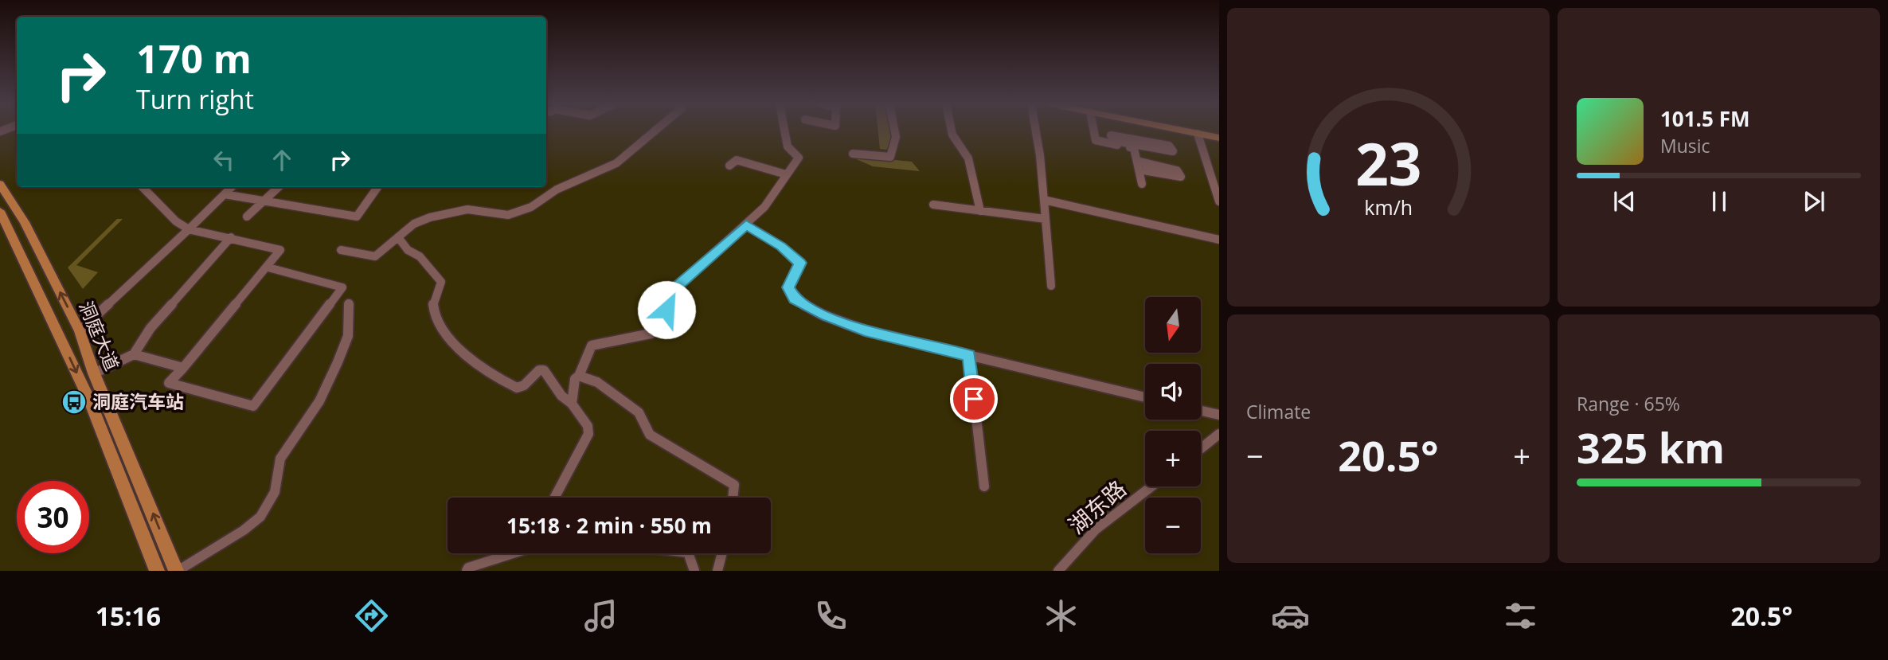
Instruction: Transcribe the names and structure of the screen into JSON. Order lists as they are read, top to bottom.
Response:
{
  "streets": {
    "main road": ["洞庭大道"],
    "street": ["湖东路"]
  },
  "places": {
    "bus stop": ["洞庭汽车站"]
  },
  "north": "bottom",
  "page": {
    "turn": ["170 m", "Turn right"],
    "song": ["101.5 FM", "Music"],
    "map_buttons": ["+", "−"],
    "tile": [
      "Climate",
      ["Range · 65%", "325 km"]
    ],
    "heat": ["−", "20.5°", "+"],
    "limit": "30",
    "trip": "15:18 · 2 min · 550 m",
    "tabs": ["15:16", "20.5°"],
    "gauge": ["23", "km/h"]
  }
}
